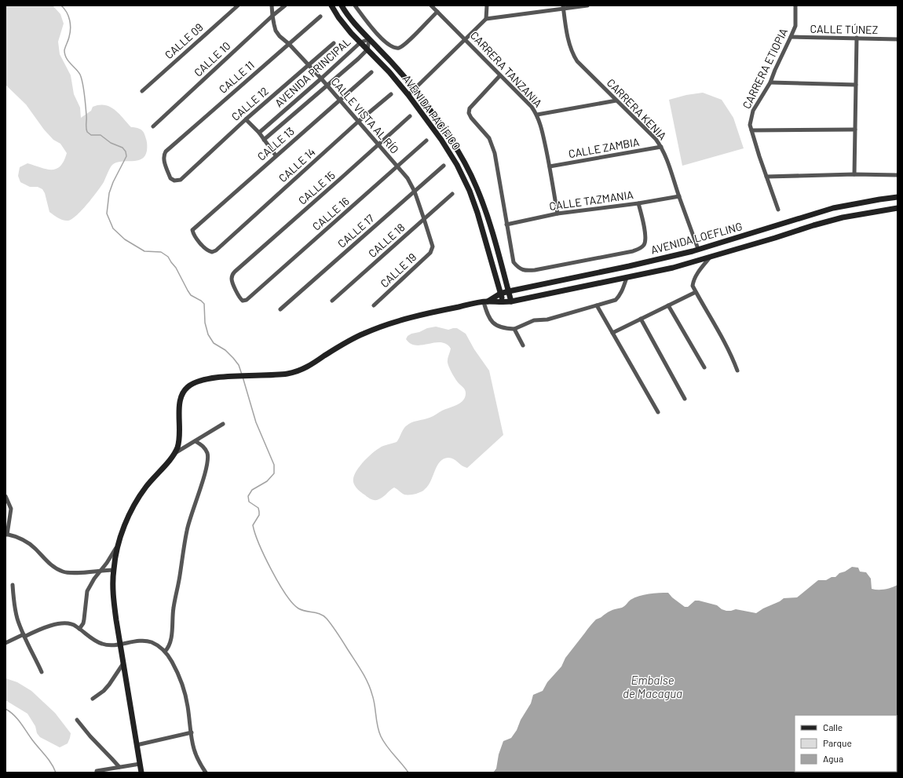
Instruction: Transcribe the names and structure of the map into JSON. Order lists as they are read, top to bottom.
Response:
{
  "streets": {
    "street": [
      "CALLE TÚNEZ",
      "CALLE 09",
      "CALLE 10",
      "CARRERA ETIOPIA",
      "CARRERA TANZANIA",
      "AVENIDA PRINCIPAL",
      "CALLE 11",
      "CALLE 12",
      "CARRERA KENIA",
      "AVENIDA PACÍFICO",
      "CALLE VISTA AL RÍO",
      "CALLE 13",
      "CALLE ZAMBIA",
      "CALLE 14",
      "CALLE 15",
      "CALLE TAZMANIA",
      "CALLE 16",
      "CALLE 17",
      "AVENIDA LOEFLING",
      "CALLE 18",
      "CALLE 19"
    ]
  },
  "crossings": [
    ["CALLE TÚNEZ", "CARRERA ETIOPIA"],
    ["CALLE 10", "CALLE VISTA AL RÍO"],
    ["CARRERA TANZANIA", "CALLE ZAMBIA"],
    ["CARRERA TANZANIA", "CALLE TAZMANIA"],
    ["AVENIDA PRINCIPAL", "AVENIDA PACÍFICO"],
    ["AVENIDA PRINCIPAL", "CALLE VISTA AL RÍO"],
    ["CALLE 11", "CALLE 12"],
    ["CALLE 11", "CALLE VISTA AL RÍO"],
    ["CALLE 12", "CALLE VISTA AL RÍO"],
    ["CARRERA KENIA", "CALLE ZAMBIA"],
    ["CARRERA KENIA", "CALLE TAZMANIA"],
    ["CARRERA KENIA", "AVENIDA LOEFLING"],
    ["AVENIDA PACÍFICO", "AVENIDA LOEFLING"],
    ["CALLE VISTA AL RÍO", "CALLE 13"],
    ["CALLE VISTA AL RÍO", "CALLE 14"],
    ["CALLE VISTA AL RÍO", "CALLE 15"],
    ["CALLE VISTA AL RÍO", "CALLE 16"],
    ["CALLE VISTA AL RÍO", "CALLE 17"],
    ["CALLE VISTA AL RÍO", "CALLE 18"],
    ["CALLE VISTA AL RÍO", "CALLE 19"],
    ["CALLE 13", "CALLE 14"],
    ["CALLE 15", "CALLE 16"]
  ],
  "water": ["Embalse de Macagua"],
  "legend": ["Calle", "Parque", "Agua"]
}
